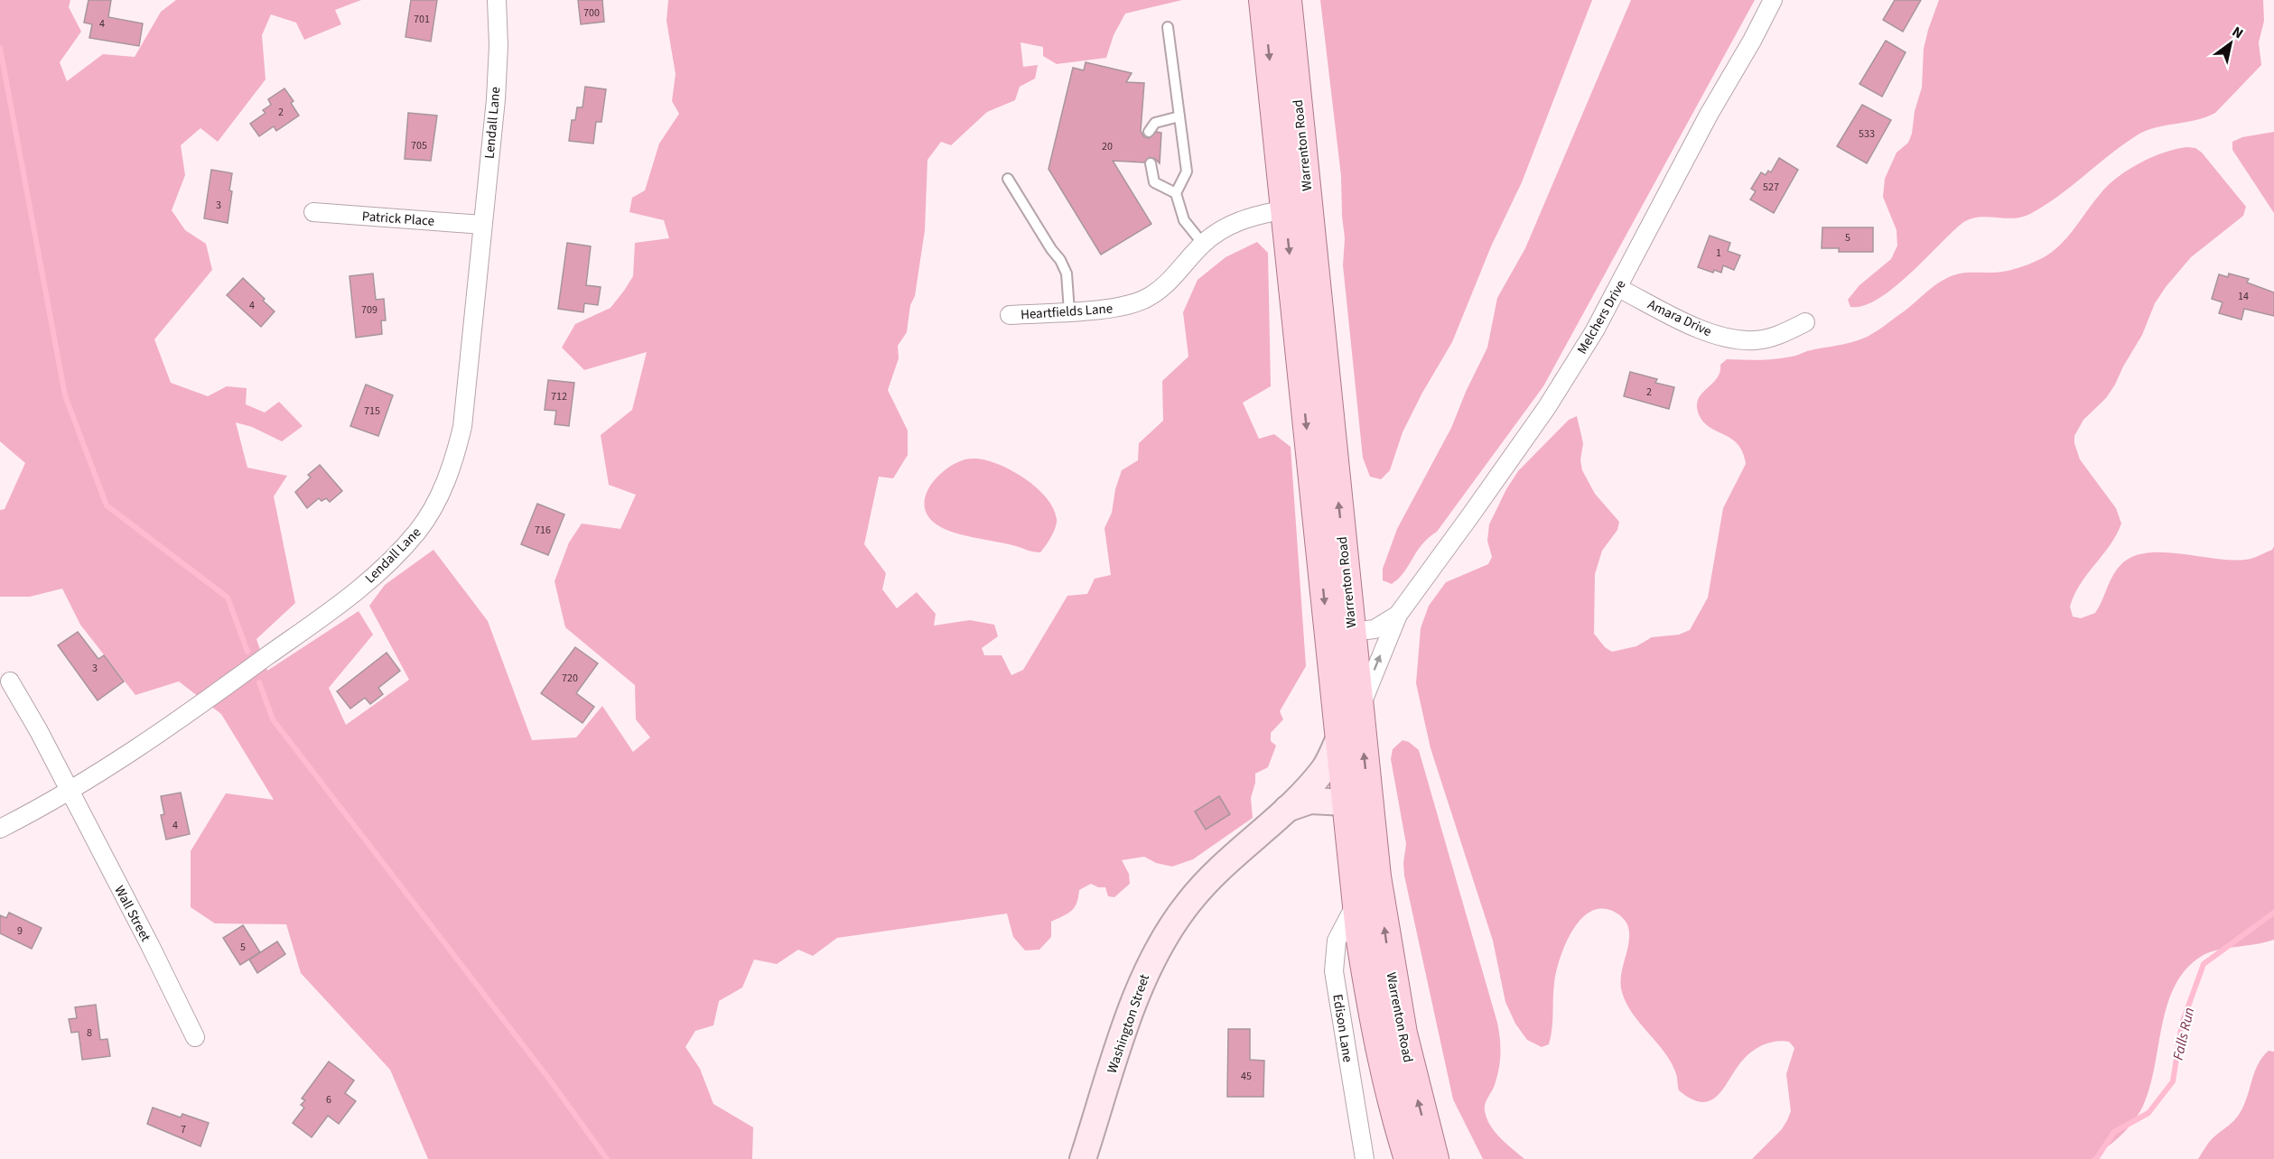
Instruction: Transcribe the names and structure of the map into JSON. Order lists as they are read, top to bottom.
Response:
{
  "streets": {
    "main road": ["Warrenton Road"],
    "street": [
      "Lendall Lane",
      "Patrick Place",
      "Heartfields Lane",
      "Melchers Drive",
      "Amara Drive",
      "Wall Street",
      "Washington Street",
      "Edison Lane"
    ]
  },
  "crossings": [
    ["Lendall Lane", "Patrick Place"],
    ["Lendall Lane", "Wall Street"],
    ["Warrenton Road", "Heartfields Lane"],
    ["Warrenton Road", "Melchers Drive"],
    ["Warrenton Road", "Washington Street"],
    ["Warrenton Road", "Edison Lane"],
    ["Melchers Drive", "Amara Drive"]
  ],
  "water": ["Falls Run"],
  "house_numbers": [
    "700",
    "701",
    "4",
    "2",
    "533",
    "705",
    "20",
    "527",
    "3",
    "5",
    "1",
    "14",
    "4",
    "709",
    "2",
    "712",
    "715",
    "716",
    "3",
    "720",
    "4",
    "9",
    "5",
    "8",
    "45",
    "6",
    "7"
  ],
  "north": "top right"
}
